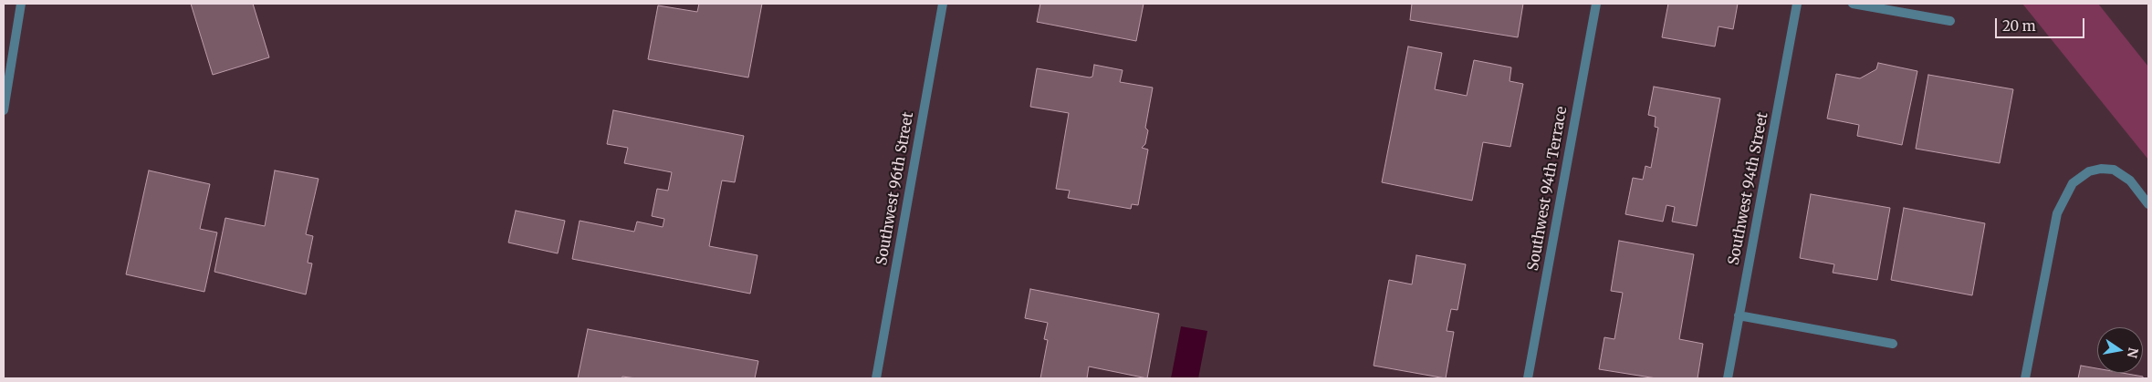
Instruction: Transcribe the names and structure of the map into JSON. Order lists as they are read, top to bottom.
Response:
{
  "streets": {
    "street": ["Southwest 96th Street", "Southwest 94th Terrace", "Southwest 94th Street"]
  },
  "scale_bar": "20 m",
  "north": "right"
}
